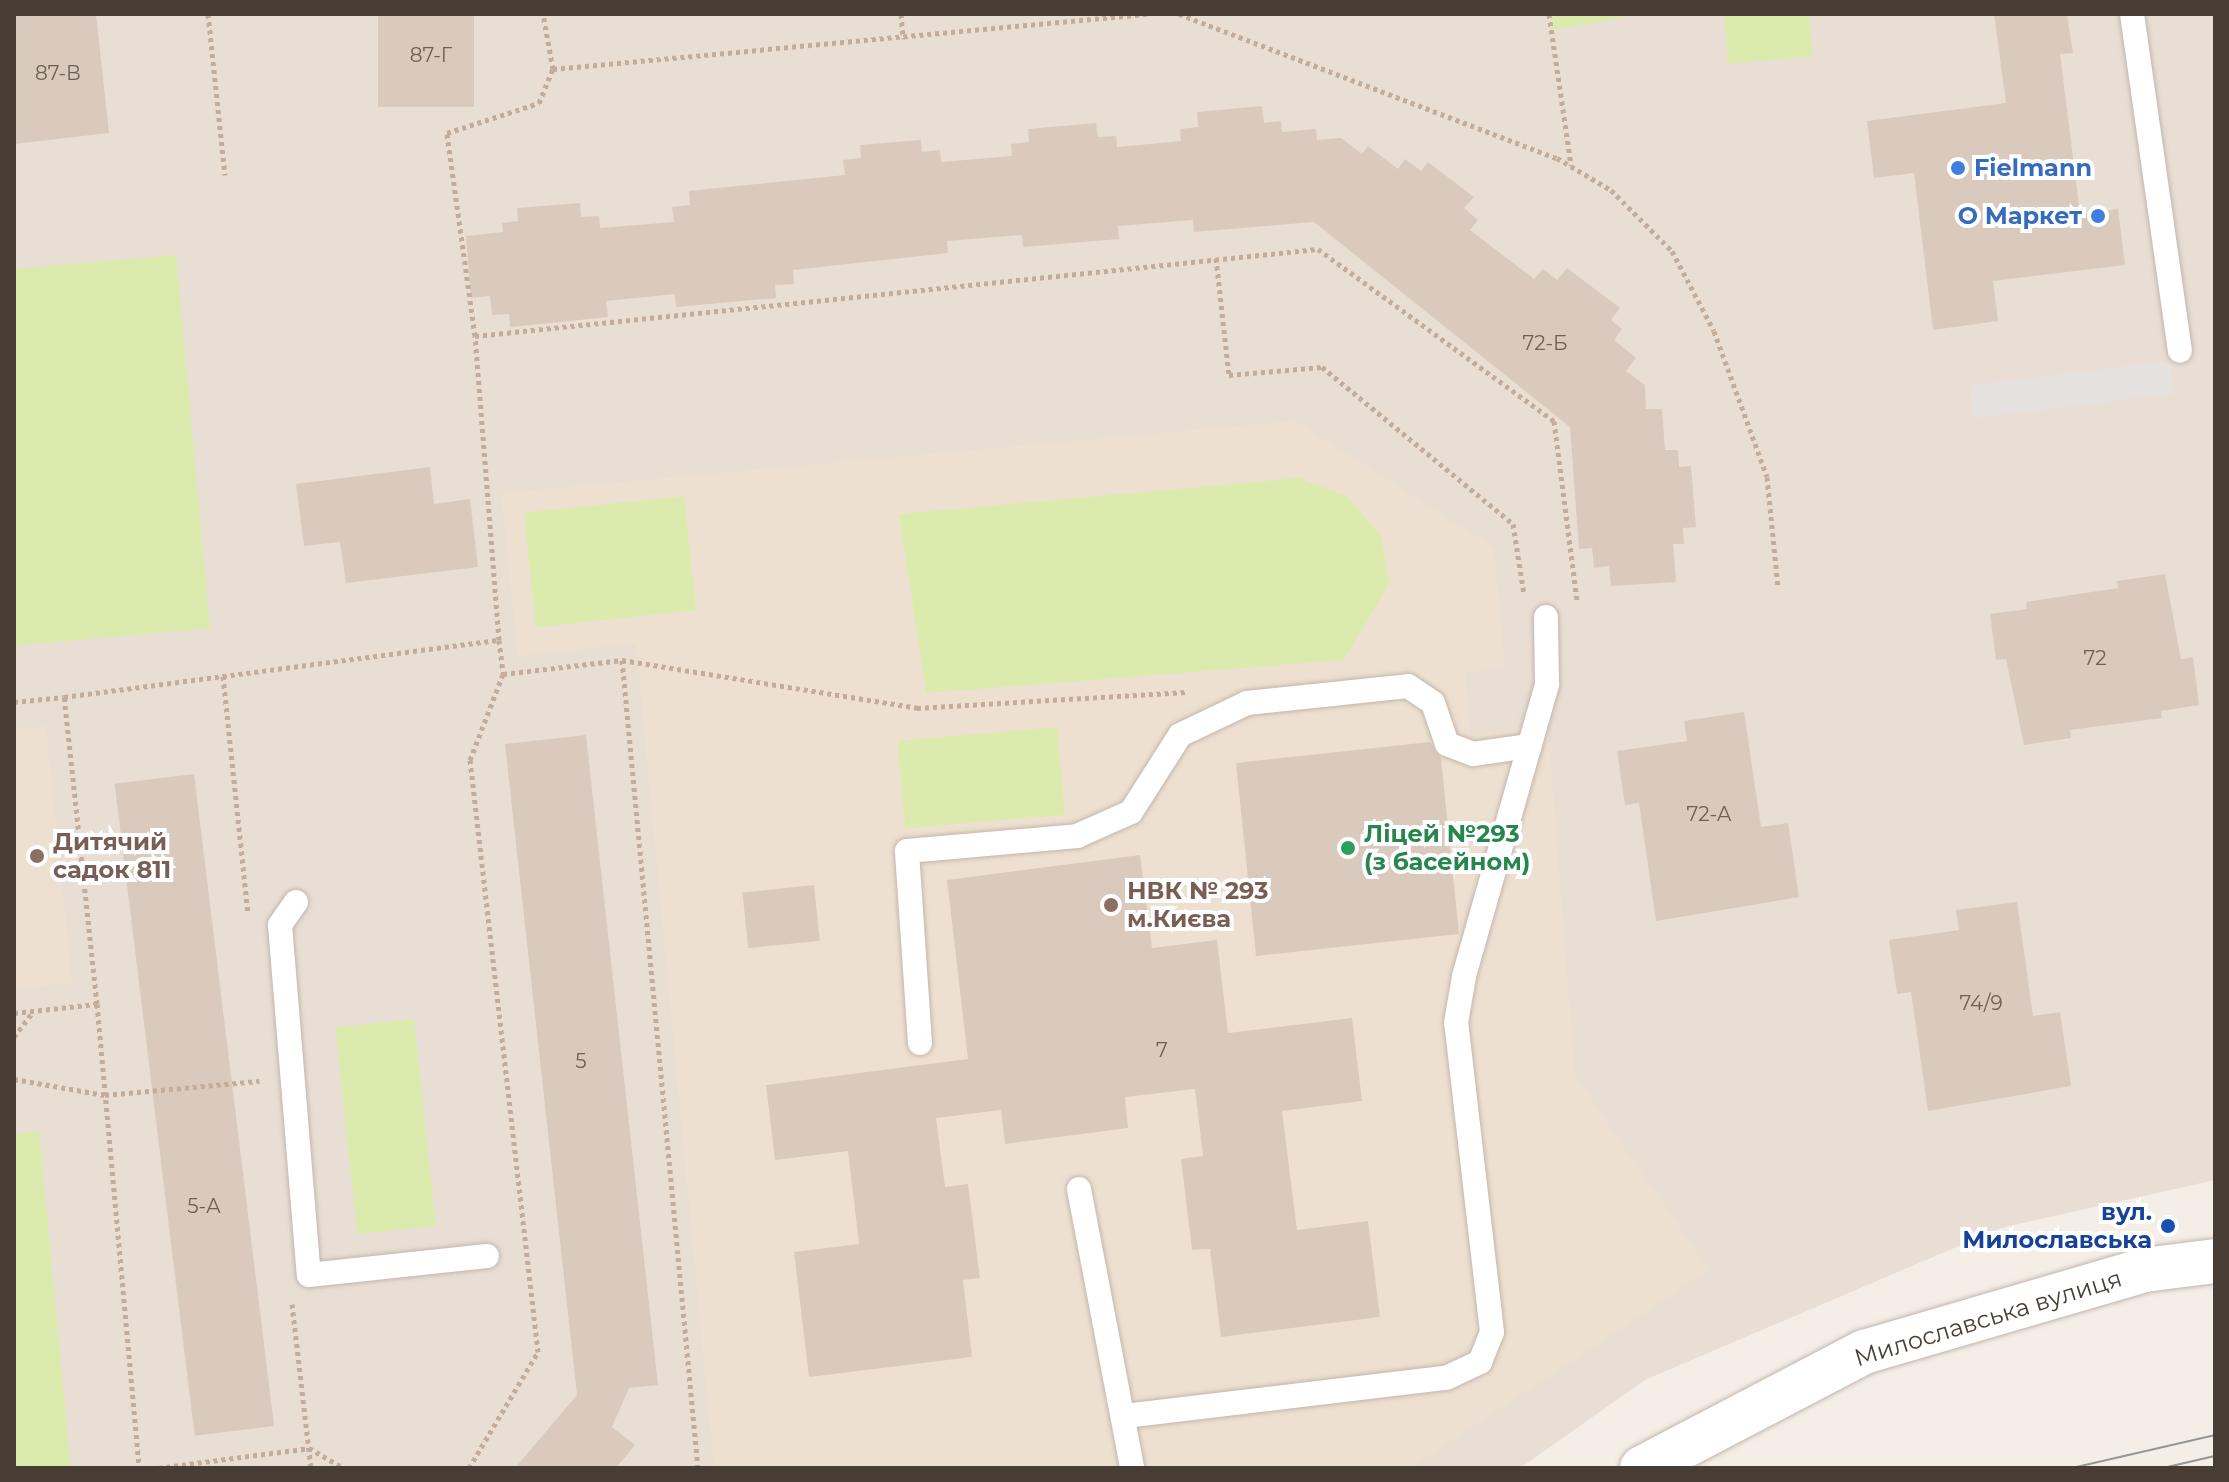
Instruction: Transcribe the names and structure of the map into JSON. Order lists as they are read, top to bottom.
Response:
{
  "streets": {
    "street": ["Милославська вулиця"]
  },
  "places": [
    "Fielmann",
    "О Маркет",
    "Ліцей №293 (з басейном)",
    "Дитячий садок 811",
    "НВК № 293 м.Києва",
    "вул. Милославська"
  ],
  "house_numbers": [
    "87-Г",
    "87-В",
    "72-Б",
    "72",
    "72-А",
    "74/9",
    "7",
    "5",
    "5-А"
  ]
}
